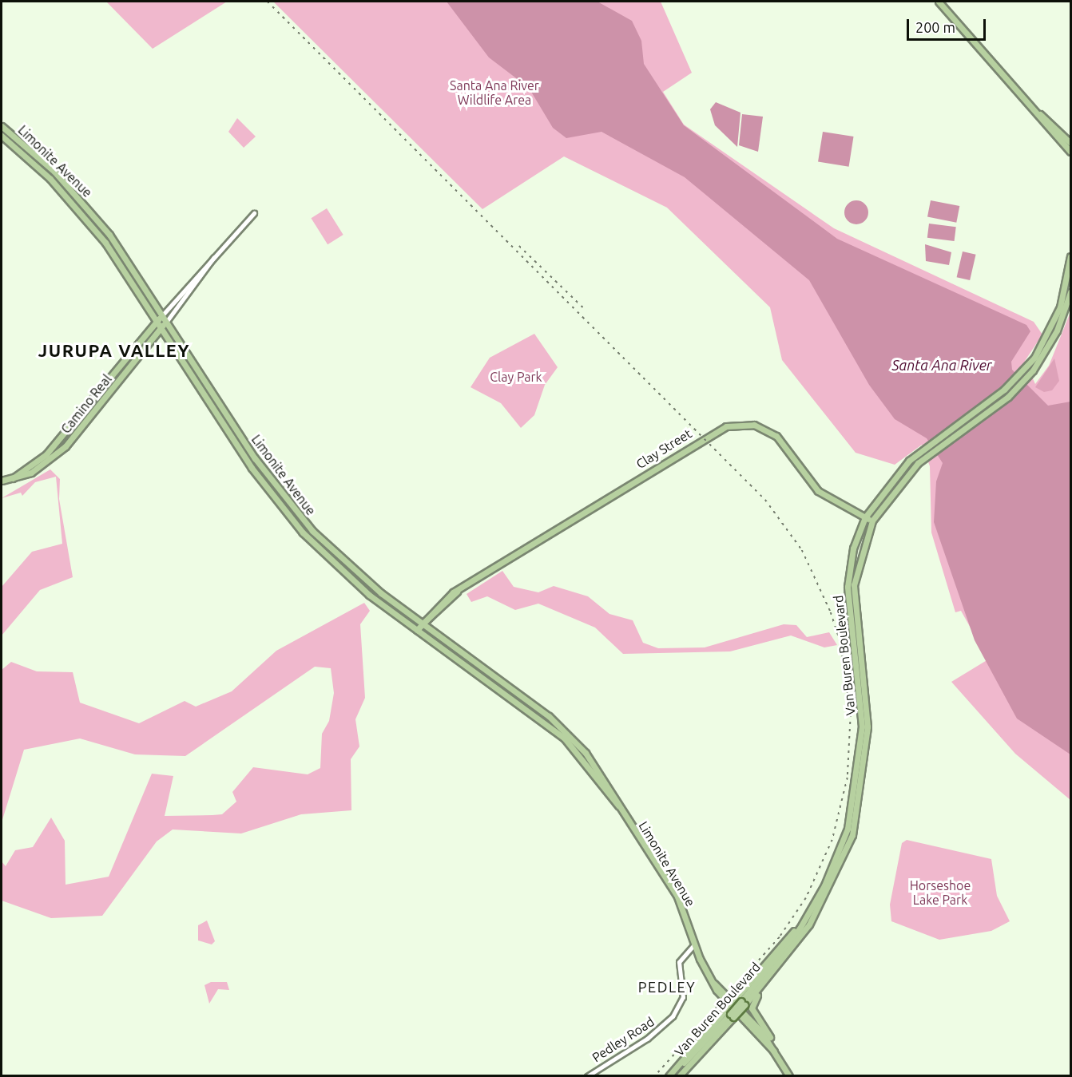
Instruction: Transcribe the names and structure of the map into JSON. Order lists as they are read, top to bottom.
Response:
{
  "streets": {
    "main road": [
      "Limonite Avenue",
      "Camino Real",
      "Clay Street",
      "Van Buren Boulevard"
    ],
    "street": ["Pedley Road"]
  },
  "crossings": [
    ["Limonite Avenue", "Camino Real"],
    ["Limonite Avenue", "Clay Street"],
    ["Limonite Avenue", "Pedley Road"],
    ["Clay Street", "Van Buren Boulevard"]
  ],
  "districts": ["JURUPA VALLEY", "PEDLEY"],
  "water": ["Santa Ana River"],
  "parks": ["Santa Ana River Wildlife Area", "Clay Park", "Horseshoe Lake Park"],
  "scale_bar": "200 m"
}
